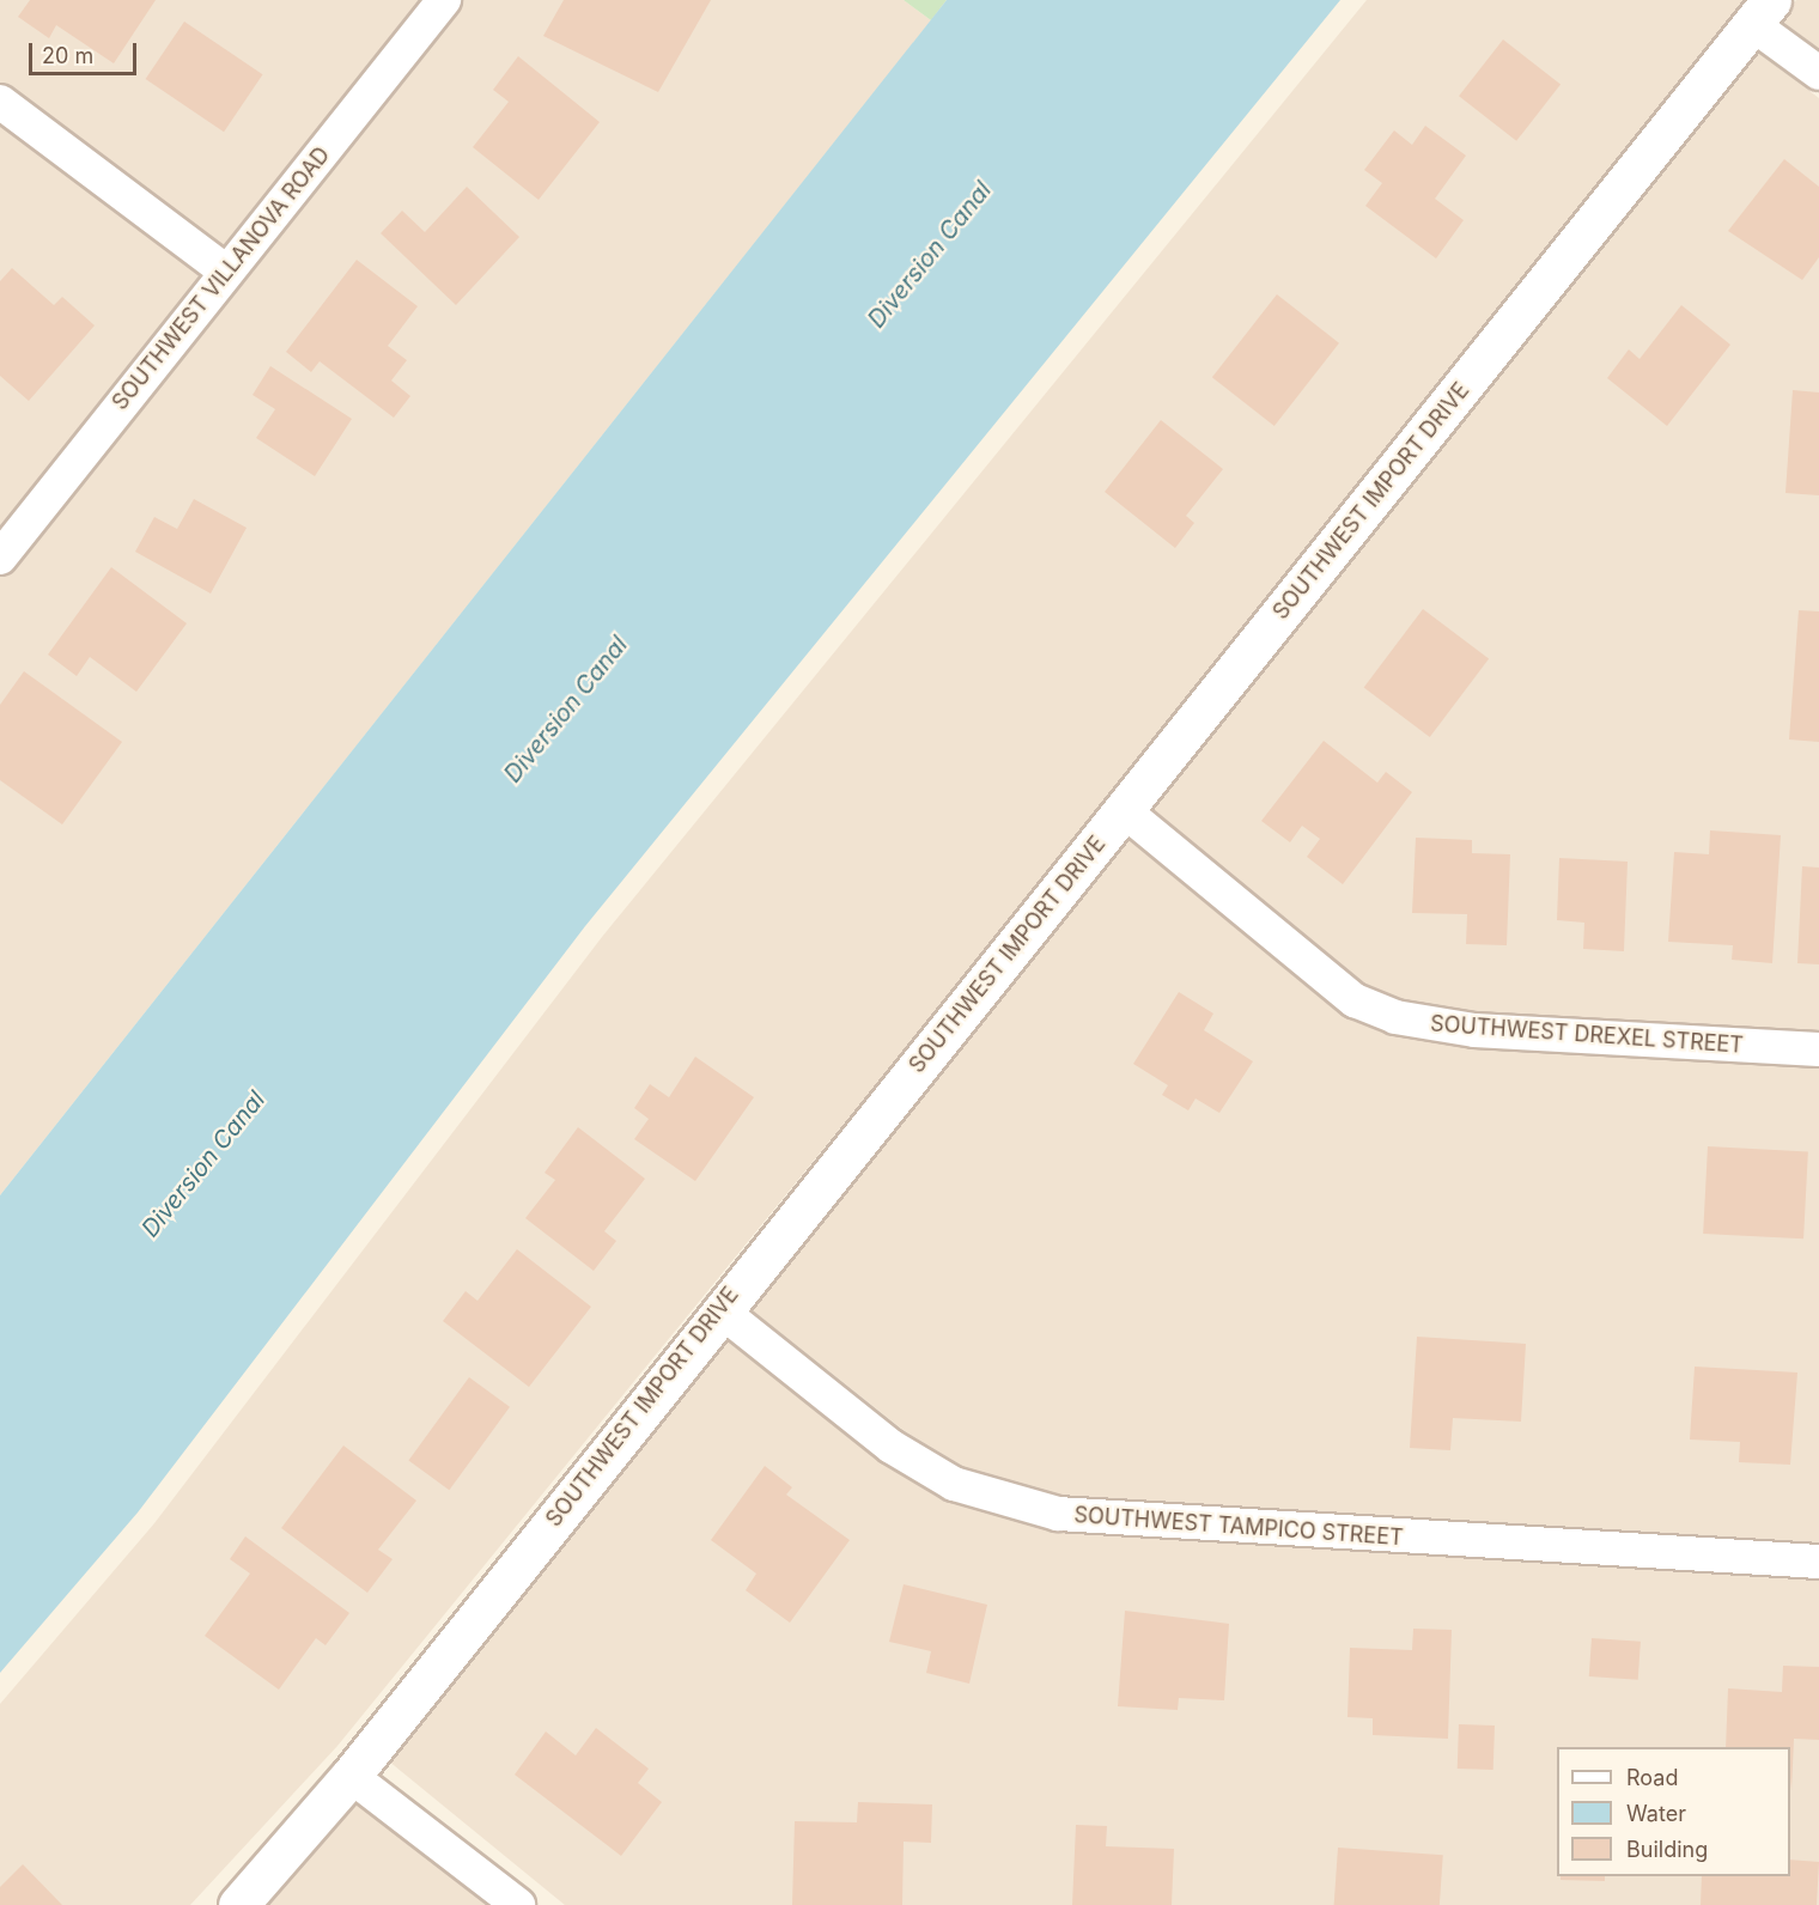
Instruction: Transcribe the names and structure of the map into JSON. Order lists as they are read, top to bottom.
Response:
{
  "streets": {
    "street": [
      "SOUTHWEST VILLANOVA ROAD",
      "SOUTHWEST IMPORT DRIVE",
      "SOUTHWEST DREXEL STREET",
      "SOUTHWEST TAMPICO STREET"
    ]
  },
  "crossings": [
    ["SOUTHWEST IMPORT DRIVE", "SOUTHWEST DREXEL STREET"],
    ["SOUTHWEST IMPORT DRIVE", "SOUTHWEST TAMPICO STREET"]
  ],
  "water": ["Diversion Canal"],
  "legend": ["Road", "Water", "Building"],
  "scale_bar": "20 m"
}
